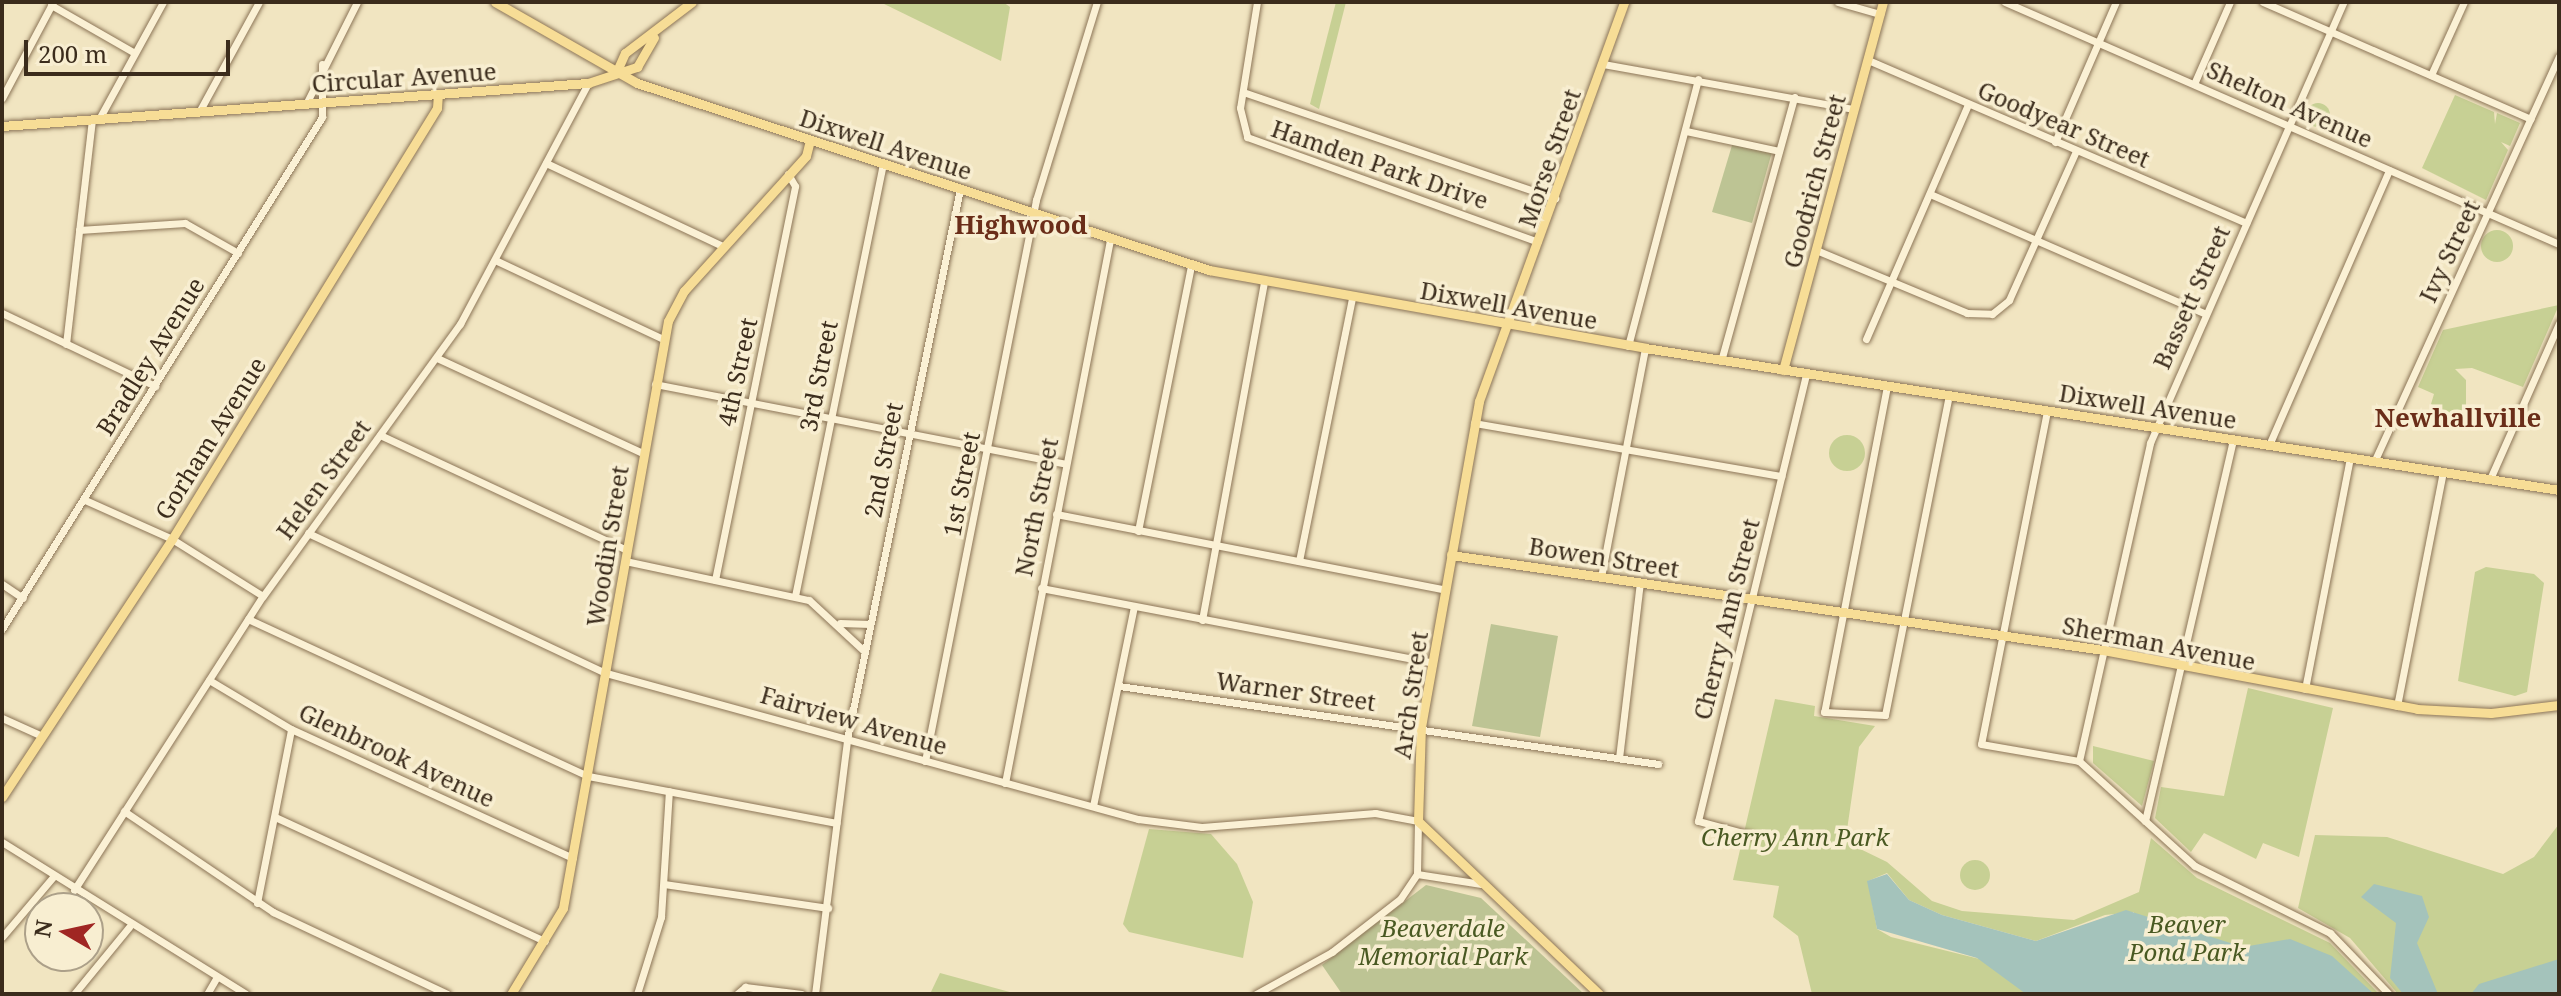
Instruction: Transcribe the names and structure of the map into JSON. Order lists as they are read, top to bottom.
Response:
{
  "streets": {
    "main road": [
      "Circular Avenue",
      "Dixwell Avenue",
      "Morse Street",
      "Goodrich Street",
      "Gorham Avenue",
      "Woodin Street",
      "Bowen Street",
      "Sherman Avenue",
      "Arch Street"
    ],
    "street": [
      "Shelton Avenue",
      "Goodyear Street",
      "Hamden Park Drive",
      "Ivy Street",
      "Bassett Street",
      "Bradley Avenue",
      "4th Street",
      "3rd Street",
      "2nd Street",
      "Helen Street",
      "1st Street",
      "North Street",
      "Cherry Ann Street",
      "Warner Street",
      "Fairview Avenue",
      "Glenbrook Avenue"
    ]
  },
  "crossings": [
    ["Circular Avenue", "Dixwell Avenue"],
    ["Circular Avenue", "Bradley Avenue"],
    ["Circular Avenue", "Gorham Avenue"],
    ["Circular Avenue", "Helen Street"],
    ["Shelton Avenue", "Ivy Street"],
    ["Shelton Avenue", "Bassett Street"],
    ["Goodyear Street", "Goodrich Street"],
    ["Goodyear Street", "Bassett Street"],
    ["Dixwell Avenue", "Morse Street"],
    ["Dixwell Avenue", "Goodrich Street"],
    ["Dixwell Avenue", "Ivy Street"],
    ["Dixwell Avenue", "Bassett Street"],
    ["Dixwell Avenue", "3rd Street"],
    ["Dixwell Avenue", "2nd Street"],
    ["Dixwell Avenue", "1st Street"],
    ["Dixwell Avenue", "North Street"],
    ["Dixwell Avenue", "Woodin Street"],
    ["Dixwell Avenue", "Cherry Ann Street"],
    ["Dixwell Avenue", "Arch Street"],
    ["Morse Street", "Hamden Park Drive"],
    ["Morse Street", "Arch Street"],
    ["Bassett Street", "Sherman Avenue"],
    ["4th Street", "Woodin Street"],
    ["2nd Street", "Fairview Avenue"],
    ["Helen Street", "Fairview Avenue"],
    ["Helen Street", "Glenbrook Avenue"],
    ["1st Street", "Fairview Avenue"],
    ["North Street", "Fairview Avenue"],
    ["Woodin Street", "Fairview Avenue"],
    ["Woodin Street", "Glenbrook Avenue"],
    ["Bowen Street", "Cherry Ann Street"],
    ["Bowen Street", "Sherman Avenue"],
    ["Bowen Street", "Arch Street"],
    ["Cherry Ann Street", "Sherman Avenue"],
    ["Warner Street", "Arch Street"],
    ["Arch Street", "Fairview Avenue"]
  ],
  "districts": ["Highwood", "Newhallville"],
  "parks": ["Cherry Ann Park", "Beaver Pond Park", "Beaverdale Memorial Park"],
  "scale_bar": "200 m",
  "north": "left"
}
